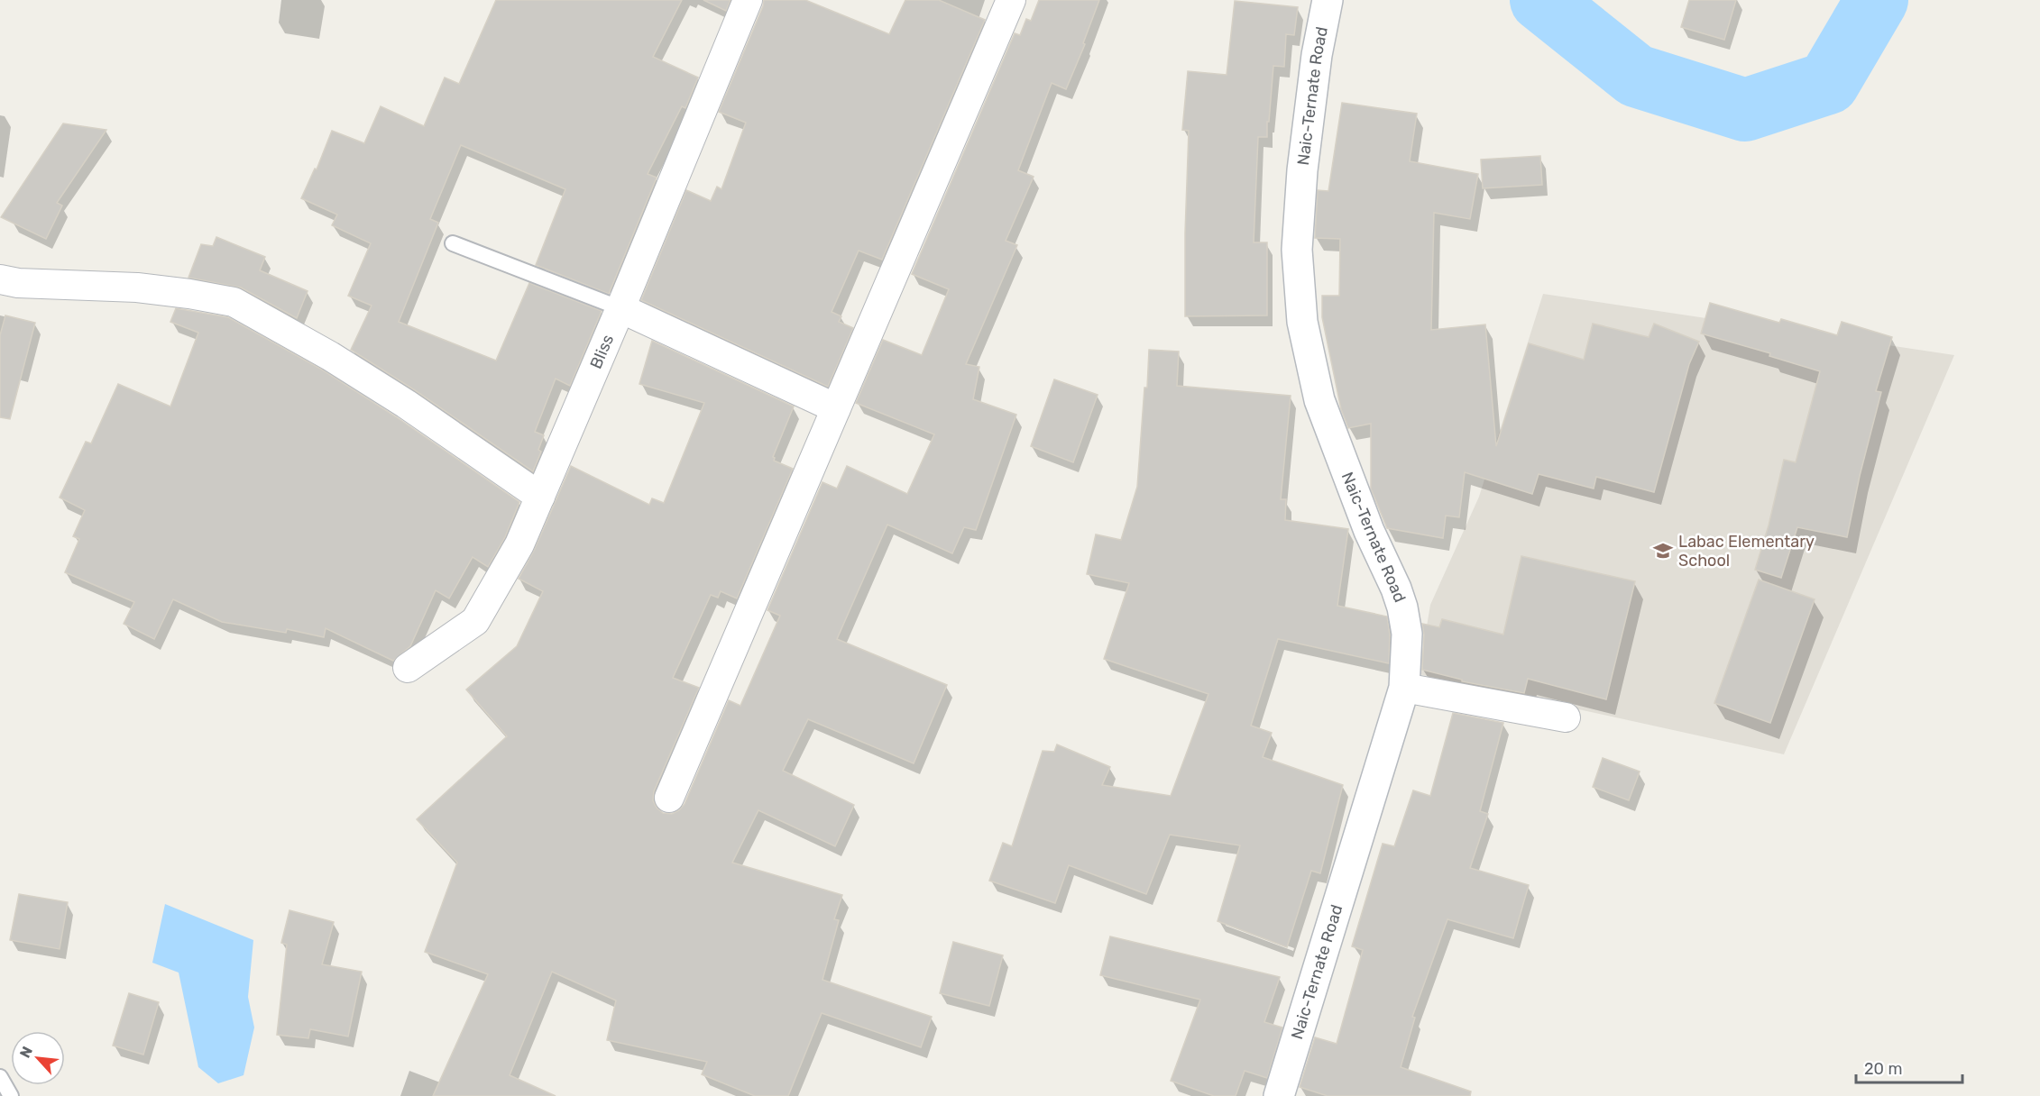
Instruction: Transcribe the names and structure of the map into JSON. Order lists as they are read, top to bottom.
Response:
{
  "streets": {
    "main road": ["Naic-Ternate Road"],
    "street": ["Bliss"]
  },
  "places": {
    "school or university": ["Labac Elementary School"]
  },
  "scale_bar": "20 m",
  "north": "top left"
}
